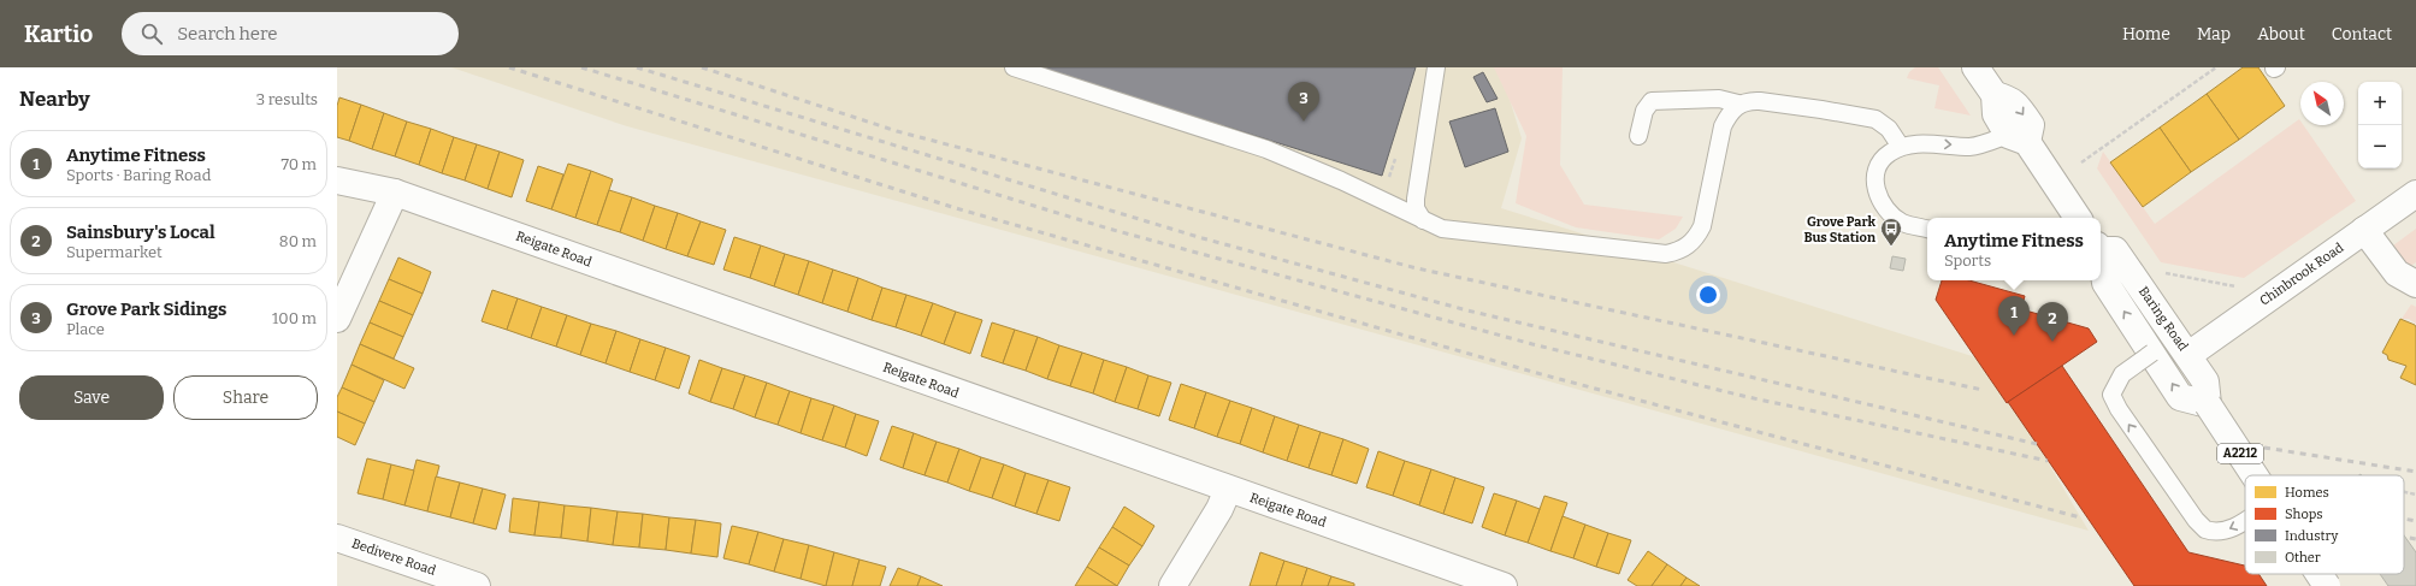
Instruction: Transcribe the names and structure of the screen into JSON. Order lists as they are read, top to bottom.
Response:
{
  "streets": {
    "street": [
      "Reigate Road",
      "Chinbrook Road",
      "Baring Road",
      "A2212",
      "Bedivere Road"
    ]
  },
  "crossings": [
    ["Chinbrook Road", "Baring Road"]
  ],
  "places": {
    "bus stop": ["Grove Park Bus Station"]
  },
  "legend": [
    "Homes",
    "Shops",
    "Industry",
    "Other"
  ],
  "north": "top left",
  "page": {
    "header": "Kartio",
    "search": "Search here",
    "nav": [
      "Home",
      "Map",
      "About",
      "Contact"
    ],
    "heading": ["Nearby", "3 results"],
    "map_buttons": ["+", "−"],
    "pins": ["3", "1", "2"],
    "list": [
      {
        "mark": "1",
        "name": "Anytime Fitness",
        "note": "Sports · Baring Road",
        "value": "70 m"
      },
      {
        "mark": "2",
        "name": "Sainsbury's Local",
        "note": "Supermarket",
        "value": "80 m"
      },
      {
        "mark": "3",
        "name": "Grove Park Sidings",
        "note": "Place",
        "value": "100 m"
      }
    ],
    "popup": ["Anytime Fitness", "Sports"],
    "buttons": ["Save", "Share"]
  }
}
